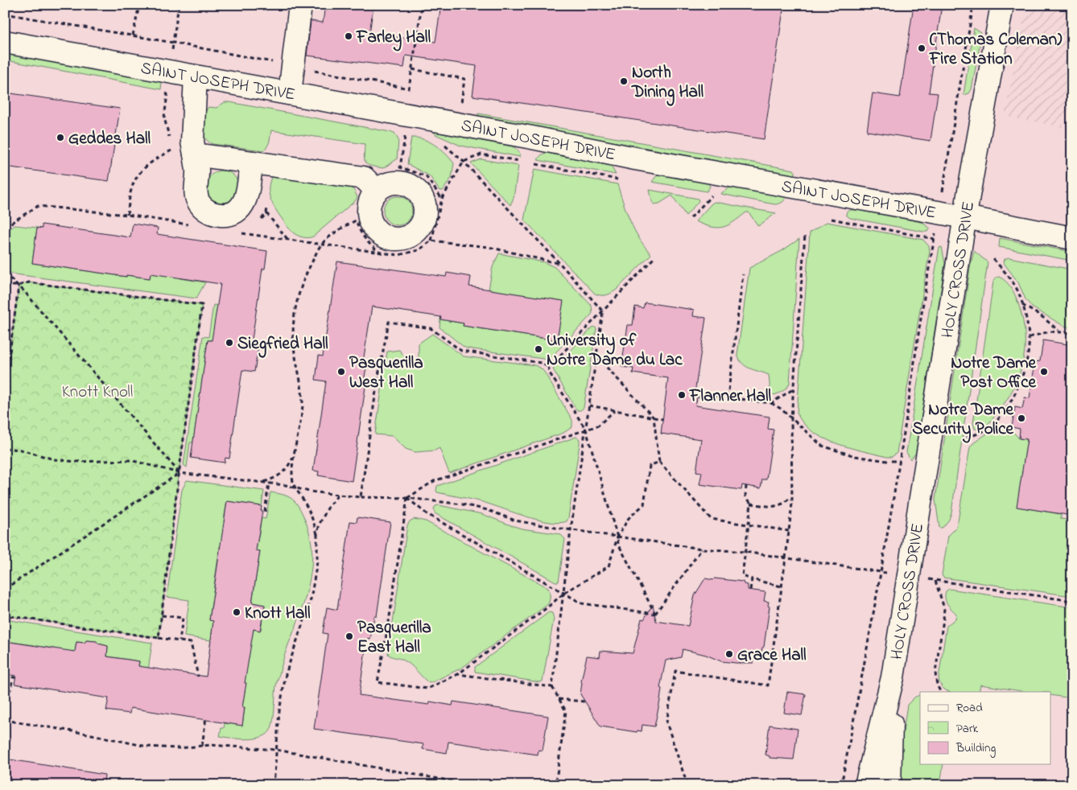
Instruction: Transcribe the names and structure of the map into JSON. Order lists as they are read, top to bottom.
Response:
{
  "streets": {
    "street": ["SAINT JOSEPH DRIVE", "HOLY CROSS DRIVE"]
  },
  "crossings": [
    ["SAINT JOSEPH DRIVE", "HOLY CROSS DRIVE"]
  ],
  "parks": ["Knott Knoll"],
  "places": [
    "Farley Hall",
    "(Thomas Coleman) Fire Station",
    "North Dining Hall",
    "Geddes Hall",
    "Siegfried Hall",
    "University of Notre Dame du Lac",
    "Pasquerilla West Hall",
    "Notre Dame Post Office",
    "Flanner Hall",
    "Notre Dame Security Police",
    "Knott Hall",
    "Pasquerilla East Hall",
    "Grace Hall"
  ],
  "legend": ["Road", "Park", "Building"]
}
